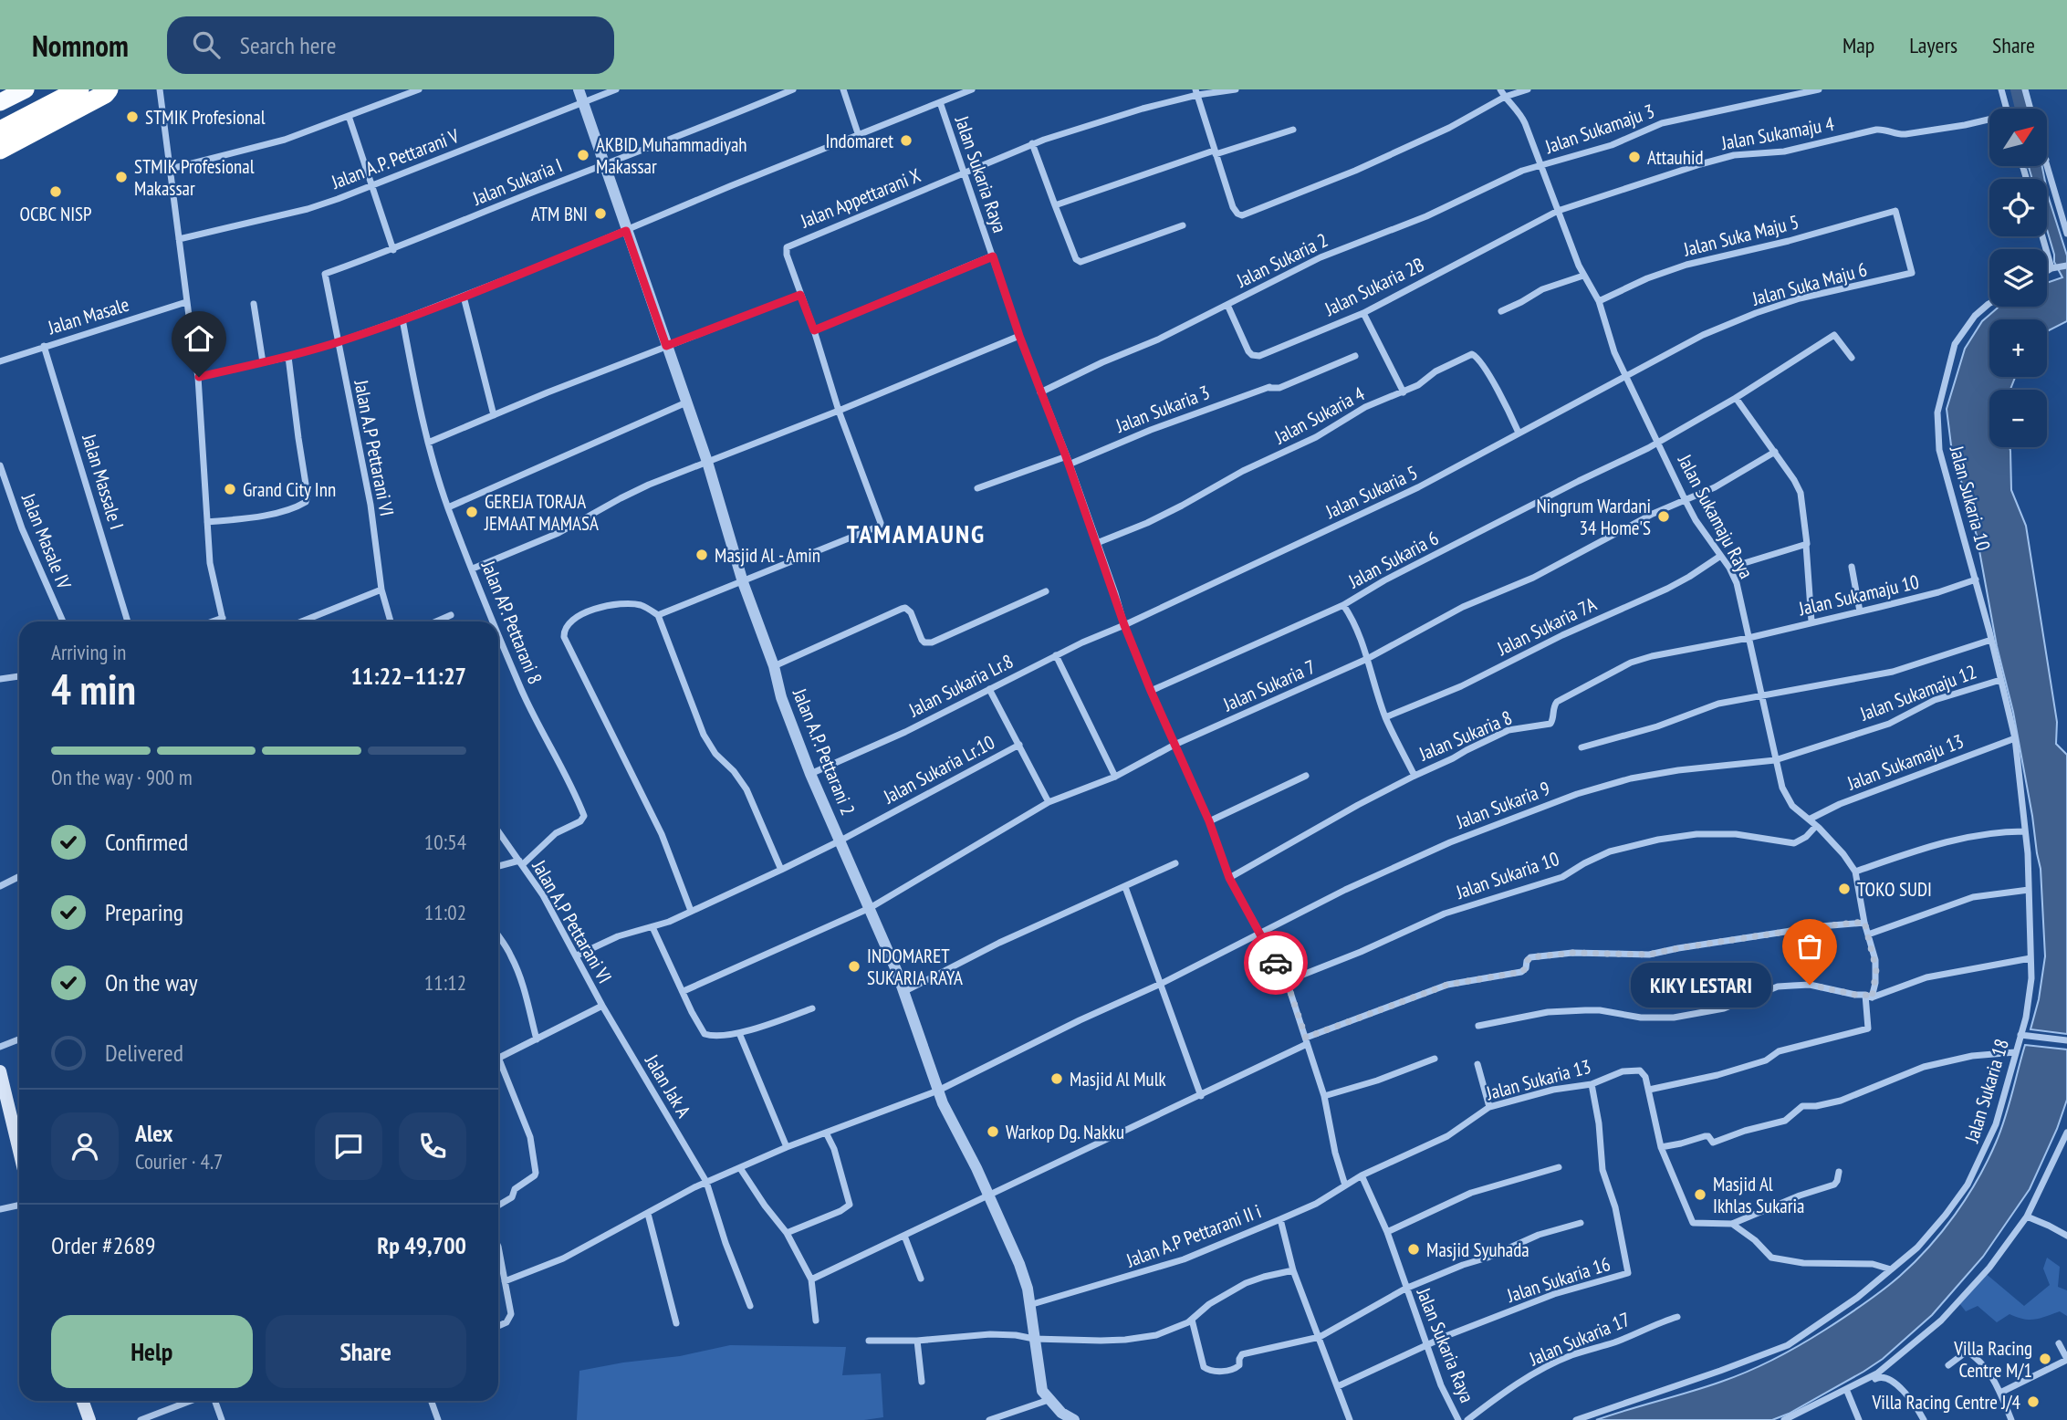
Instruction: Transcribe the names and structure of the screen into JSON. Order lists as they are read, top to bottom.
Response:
{
  "streets": {
    "street": [
      "Jalan Sukamaju 3",
      "Jalan Sukamaju 4",
      "Jalan A.P. Pettarani V",
      "Jalan Sukaria Raya",
      "Jalan Sukaria I",
      "Jalan Appettarani X",
      "Jalan Suka Maju 5",
      "Jalan Sukaria 2",
      "Jalan Suka Maju 6",
      "Jalan Sukaria 2B",
      "Jalan Masale",
      "Jalan Sukaria 3",
      "Jalan Sukaria 4",
      "Jalan A.P Pettarani VI",
      "Jalan Massale I",
      "Jalan Sukaria 5",
      "Jalan Sukaria 10",
      "Jalan Sukamaju Raya",
      "Jalan Masale IV",
      "Jalan Sukaria 6",
      "Jalan Sukamaju 10",
      "Jalan AP. Pettarani 8",
      "Jalan Sukaria 7A",
      "Jalan Sukaria Lr.8",
      "Jalan Sukaria 7",
      "Jalan Sukamaju 12",
      "Jalan Sukaria 8",
      "Jalan A.P. Pettarani 2",
      "Jalan Sukamaju 13",
      "Jalan Sukaria Lr.10",
      "Jalan Sukaria 9",
      "Jalan Sukaria 13",
      "Jalan Jak A",
      "Jalan Sukaria 18",
      "Jalan A.P Pettarani II i",
      "Jalan Sukaria 16",
      "Jalan Sukaria 17"
    ]
  },
  "crossings": [
    ["Jalan Sukamaju 3", "Jalan Sukaria 2"],
    ["Jalan Sukamaju 3", "Jalan Sukamaju Raya"],
    ["Jalan Sukamaju 4", "Jalan Sukaria 2B"],
    ["Jalan Sukamaju 4", "Jalan Sukamaju Raya"],
    ["Jalan A.P. Pettarani V", "Jalan A.P. Pettarani 2"],
    ["Jalan Sukaria Raya", "Jalan Appettarani X"],
    ["Jalan Sukaria Raya", "Jalan Sukaria 2"],
    ["Jalan Sukaria Raya", "Jalan Sukaria 3"],
    ["Jalan Sukaria Raya", "Jalan Sukaria 4"],
    ["Jalan Sukaria Raya", "Jalan Sukaria 5"],
    ["Jalan Sukaria Raya", "Jalan Sukaria 10"],
    ["Jalan Sukaria Raya", "Jalan Sukaria 6"],
    ["Jalan Sukaria Raya", "Jalan Sukaria Lr.8"],
    ["Jalan Sukaria Raya", "Jalan Sukaria 7"],
    ["Jalan Sukaria Raya", "Jalan Sukaria 8"],
    ["Jalan Sukaria Raya", "Jalan Sukaria 9"],
    ["Jalan Sukaria Raya", "Jalan Sukaria 13"],
    ["Jalan Sukaria Raya", "Jalan A.P Pettarani II i"],
    ["Jalan Sukaria Raya", "Jalan Sukaria 16"],
    ["Jalan Sukaria I", "Jalan A.P Pettarani VI"],
    ["Jalan Sukaria I", "Jalan A.P. Pettarani 2"],
    ["Jalan Appettarani X", "Jalan A.P. Pettarani 2"],
    ["Jalan Suka Maju 5", "Jalan Suka Maju 6"],
    ["Jalan Suka Maju 5", "Jalan Sukamaju Raya"],
    ["Jalan Sukaria 2", "Jalan Sukaria 2B"],
    ["Jalan Sukaria 2", "Jalan Sukamaju Raya"],
    ["Jalan Suka Maju 6", "Jalan Sukaria 5"],
    ["Jalan Suka Maju 6", "Jalan Sukamaju Raya"],
    ["Jalan Sukaria 2B", "Jalan Sukamaju Raya"],
    ["Jalan Masale", "Jalan Massale I"],
    ["Jalan Sukaria 4", "Jalan Sukaria 5"],
    ["Jalan A.P Pettarani VI", "Jalan AP. Pettarani 8"],
    ["Jalan A.P Pettarani VI", "Jalan Sukaria Lr.10"],
    ["Jalan A.P Pettarani VI", "Jalan Jak A"],
    ["Jalan Sukaria 5", "Jalan Sukamaju Raya"],
    ["Jalan Sukaria 5", "Jalan Sukaria Lr.8"],
    ["Jalan Sukaria 10", "Jalan Sukamaju Raya"],
    ["Jalan Sukaria 10", "Jalan Sukamaju 10"],
    ["Jalan Sukaria 10", "Jalan Sukaria 18"],
    ["Jalan Sukamaju Raya", "Jalan Sukaria 6"],
    ["Jalan Sukamaju Raya", "Jalan Sukamaju 10"],
    ["Jalan Sukamaju Raya", "Jalan Sukaria 7A"],
    ["Jalan Sukamaju Raya", "Jalan Sukaria 7"],
    ["Jalan Sukamaju Raya", "Jalan Sukamaju 12"],
    ["Jalan Sukamaju Raya", "Jalan Sukaria 8"],
    ["Jalan Sukamaju Raya", "Jalan Sukamaju 13"],
    ["Jalan Sukamaju Raya", "Jalan Sukaria 9"],
    ["Jalan Sukamaju 10", "Jalan Sukaria 8"],
    ["Jalan Sukamaju 10", "Jalan Sukaria 18"],
    ["Jalan Sukaria Lr.8", "Jalan A.P. Pettarani 2"],
    ["Jalan Sukaria 7", "Jalan A.P. Pettarani 2"],
    ["Jalan Sukamaju 12", "Jalan Sukaria 9"],
    ["Jalan Sukamaju 12", "Jalan Sukaria 18"],
    ["Jalan A.P. Pettarani 2", "Jalan Sukaria Lr.10"],
    ["Jalan A.P. Pettarani 2", "Jalan Sukaria 9"],
    ["Jalan A.P. Pettarani 2", "Jalan A.P Pettarani II i"],
    ["Jalan Sukamaju 13", "Jalan Sukaria 18"],
    ["Jalan Sukaria 9", "Jalan Jak A"],
    ["Jalan Sukaria 13", "Jalan A.P Pettarani II i"],
    ["Jalan Sukaria 13", "Jalan Sukaria 16"]
  ],
  "districts": ["TAMAMAUNG"],
  "places": [
    "STMIK Profesional",
    "Indomaret",
    "AKBID Muhammadiyah Makassar",
    "Attauhid",
    "STMIK Profesional Makassar",
    "OCBC NISP",
    "ATM BNI",
    "Grand City Inn",
    "GEREJA TORAJA JEMAAT MAMASA",
    "Ningrum Wardani 34 Home'S",
    "Masjid Al - Amin",
    "TOKO SUDI",
    "INDOMARET SUKARIA RAYA",
    "KIKY LESTARI",
    "Masjid Al Mulk",
    "Warkop Dg. Nakku",
    "Masjid Al Ikhlas Sukaria",
    "Masjid Syuhada",
    "Villa Racing Centre M/1",
    "Villa Racing Centre J/4"
  ],
  "north": "top right",
  "page": {
    "header": "Nomnom",
    "search": "Search here",
    "nav": ["Map", "Layers", "Share"],
    "map_buttons": ["+", "−"],
    "heading": ["4 min", "Arriving in", "11:22–11:27"],
    "panel": [
      "Alex",
      "Courier · 4.7",
      "Order #2689",
      "Rp 49,700"
    ],
    "bar": "On the way · 900 m",
    "list": [
      ["Confirmed", "10:54"],
      ["Preparing", "11:02"],
      ["On the way", "11:12"],
      "Delivered"
    ],
    "bubble": "KIKY LESTARI",
    "buttons": ["Help", "Share"]
  }
}
